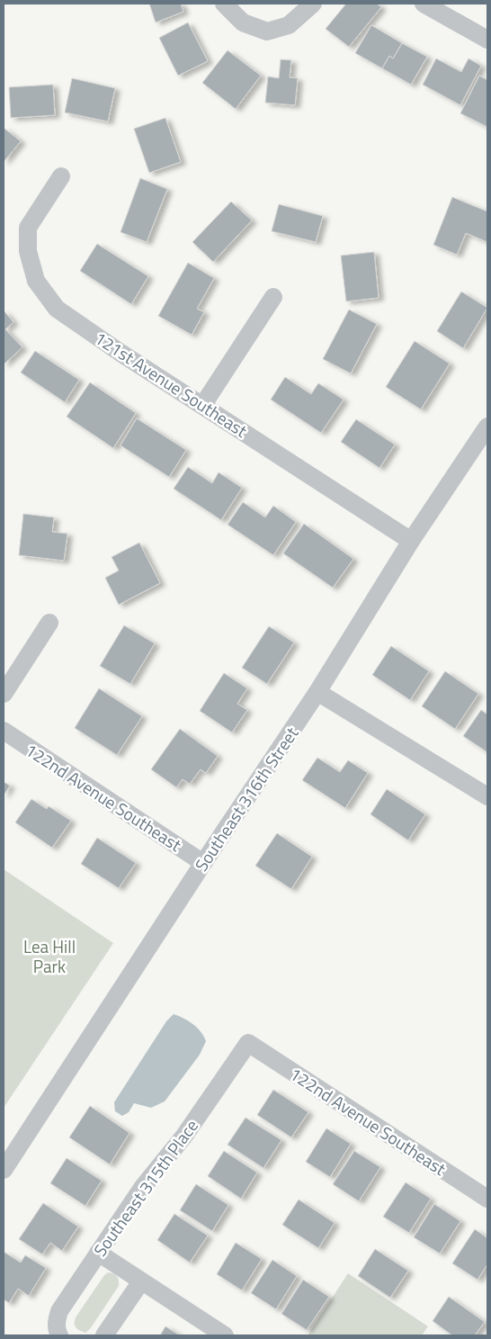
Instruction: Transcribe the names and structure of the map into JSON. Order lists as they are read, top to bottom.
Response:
{
  "streets": {
    "street": [
      "121st Avenue Southeast",
      "122nd Avenue Southeast",
      "Southeast 316th Street",
      "Southeast 315th Place"
    ]
  },
  "crossings": [
    ["121st Avenue Southeast", "Southeast 316th Street"],
    ["122nd Avenue Southeast", "Southeast 316th Street"],
    ["122nd Avenue Southeast", "Southeast 315th Place"]
  ],
  "parks": ["Lea Hill Park"]
}
